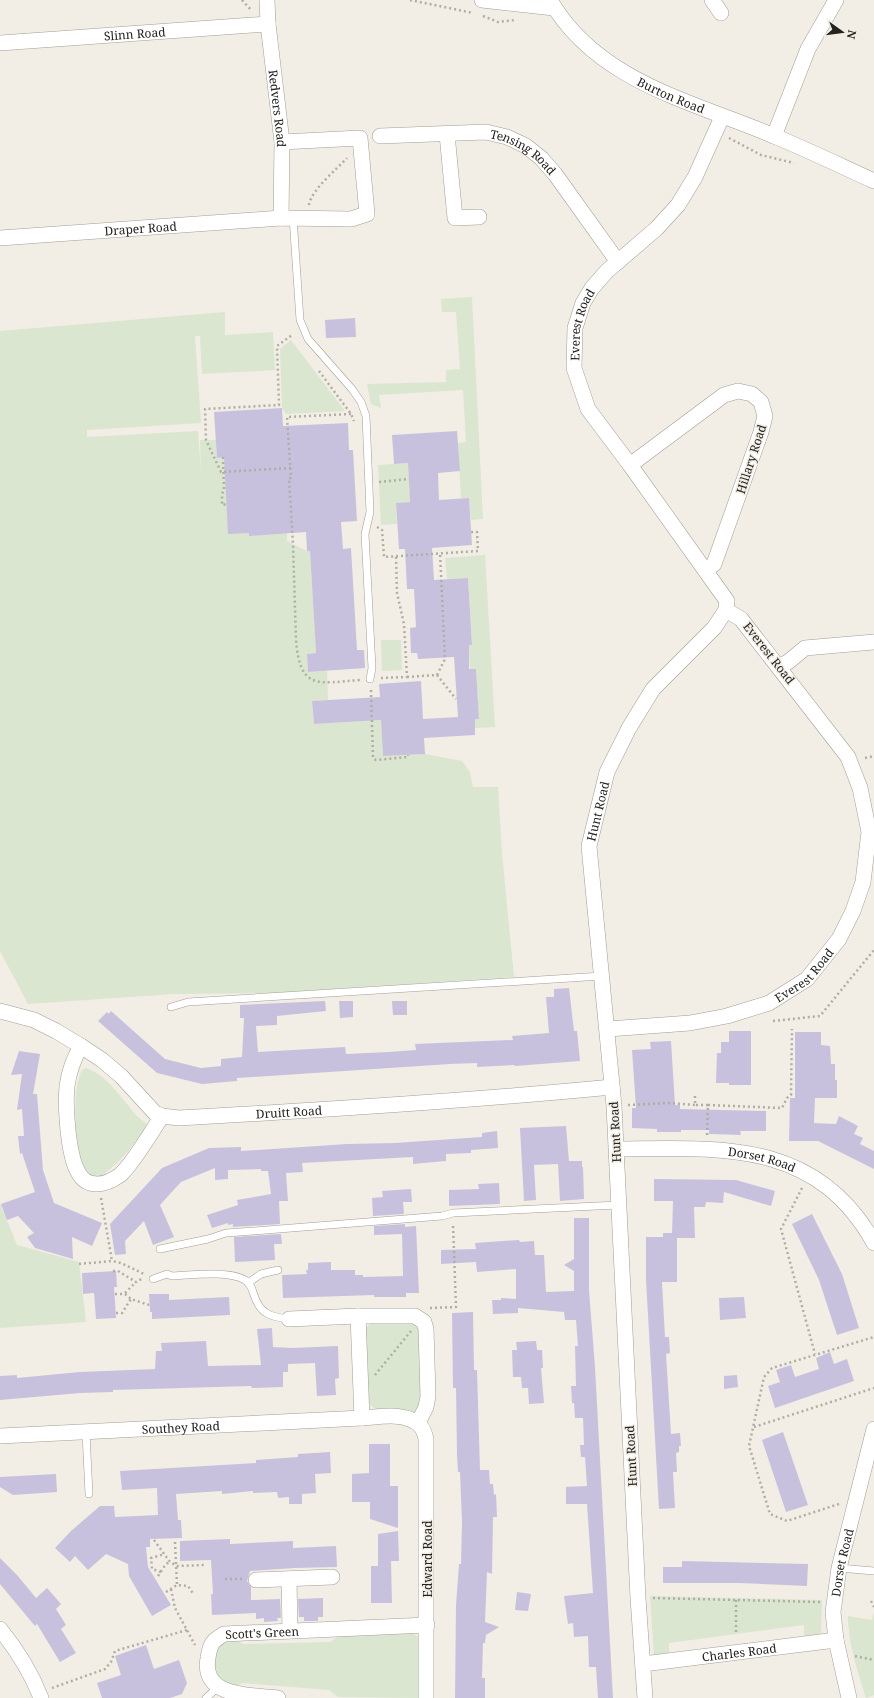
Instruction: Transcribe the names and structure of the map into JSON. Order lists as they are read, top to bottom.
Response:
{
  "streets": {
    "street": [
      "Slinn Road",
      "Burton Road",
      "Redvers Road",
      "Tensing Road",
      "Draper Road",
      "Everest Road",
      "Hillary Road",
      "Hunt Road",
      "Druitt Road",
      "Dorset Road",
      "Southey Road",
      "Edward Road",
      "Scott's Green",
      "Charles Road"
    ]
  },
  "crossings": [
    ["Slinn Road", "Redvers Road"],
    ["Burton Road", "Everest Road"],
    ["Redvers Road", "Draper Road"],
    ["Tensing Road", "Everest Road"],
    ["Everest Road", "Hillary Road"],
    ["Everest Road", "Hunt Road"],
    ["Hunt Road", "Druitt Road"],
    ["Hunt Road", "Dorset Road"],
    ["Hunt Road", "Charles Road"],
    ["Dorset Road", "Charles Road"],
    ["Edward Road", "Scott's Green"]
  ],
  "north": "right"
}
